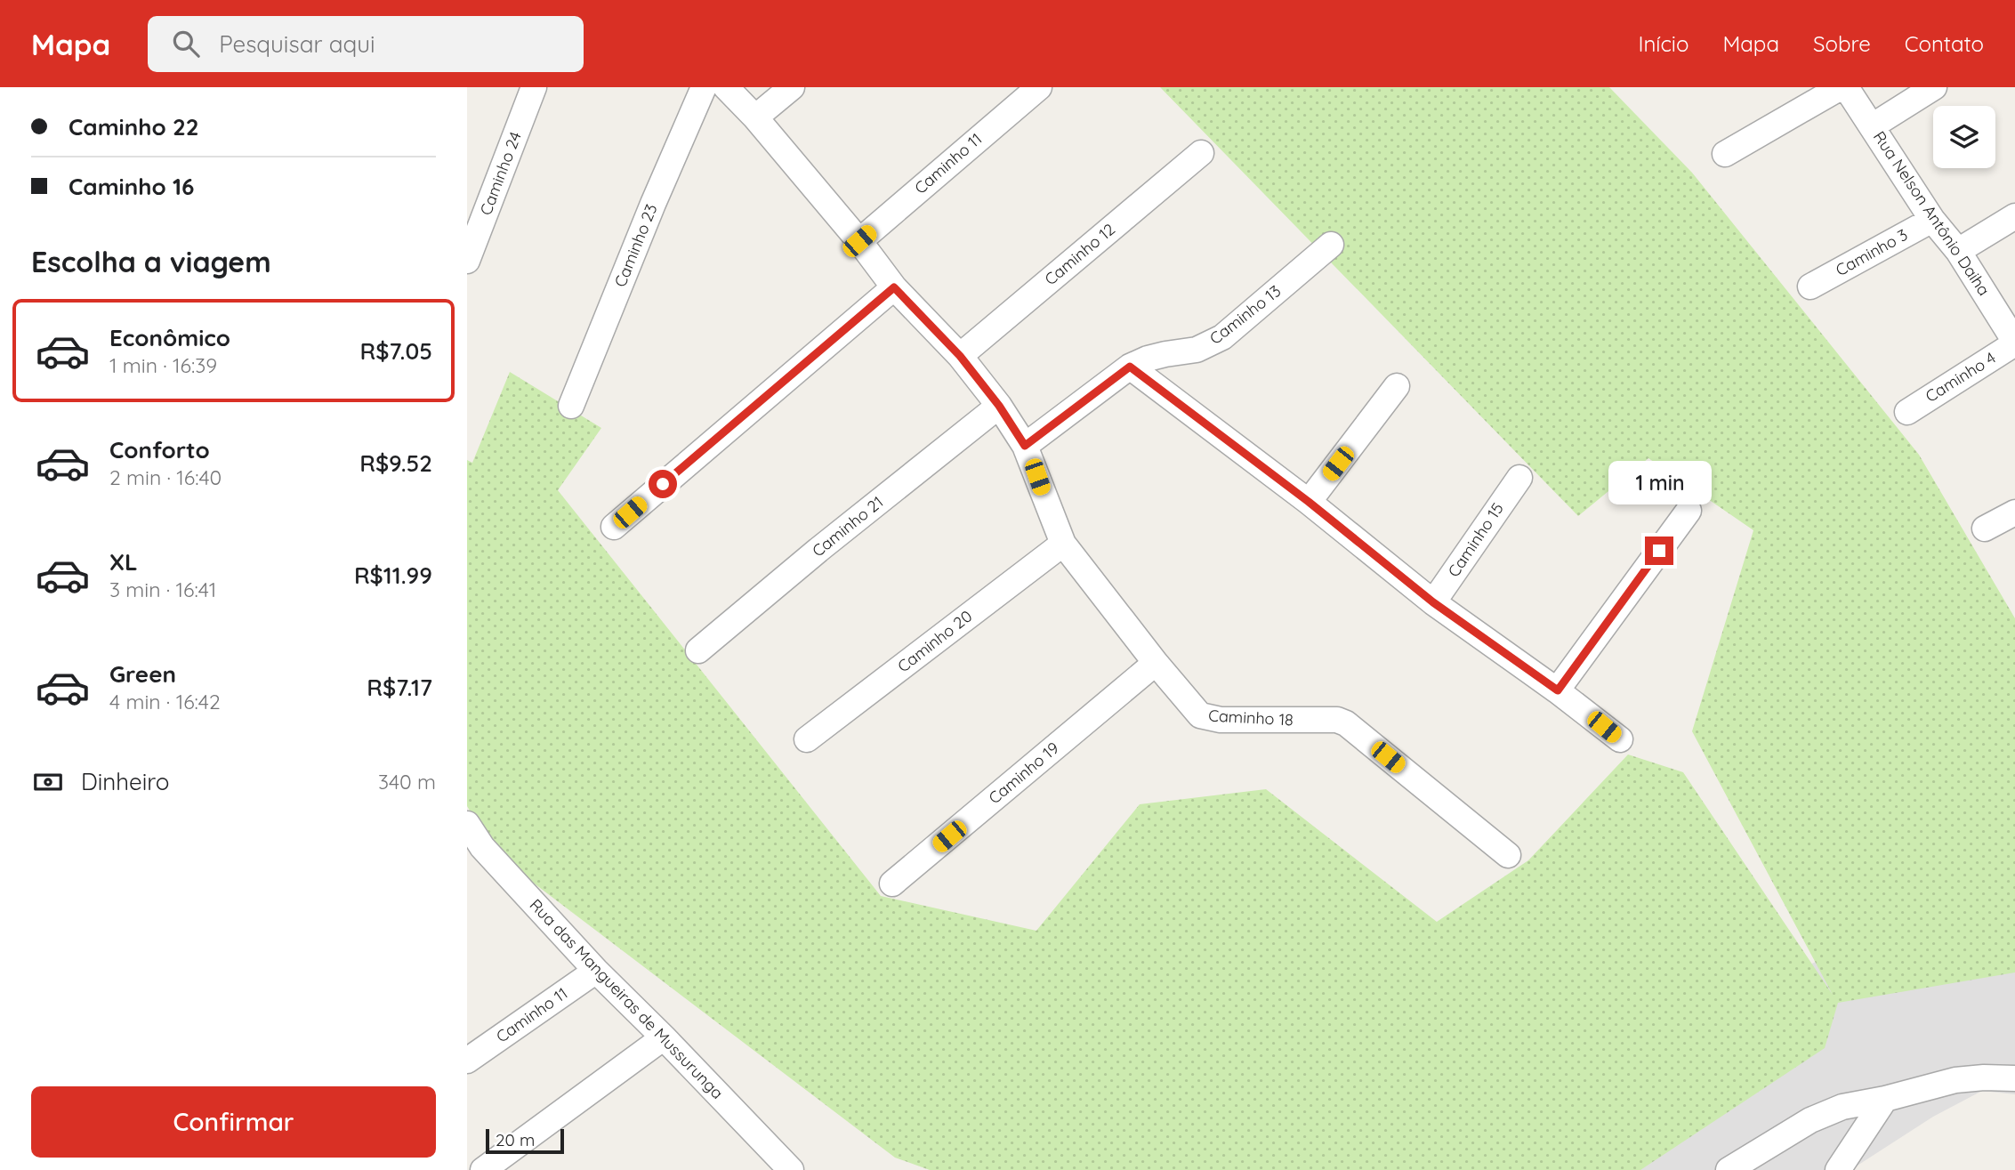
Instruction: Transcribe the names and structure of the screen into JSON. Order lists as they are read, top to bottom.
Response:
{
  "streets": {
    "street": [
      "Caminho 11",
      "Caminho 24",
      "Rua Nelson Antônio Daiha",
      "Caminho 23",
      "Caminho 3",
      "Caminho 12",
      "Caminho 13",
      "Caminho 4",
      "Caminho 21",
      "Caminho 15",
      "Caminho 20",
      "Caminho 18",
      "Caminho 19",
      "Rua das Mangueiras de Mussurunga"
    ]
  },
  "crossings": [
    ["Caminho 11", "Caminho 18"],
    ["Caminho 11", "Rua das Mangueiras de Mussurunga"],
    ["Rua Nelson Antônio Daiha", "Caminho 3"],
    ["Rua Nelson Antônio Daiha", "Caminho 4"],
    ["Caminho 12", "Caminho 18"],
    ["Caminho 13", "Caminho 18"],
    ["Caminho 21", "Caminho 18"],
    ["Caminho 20", "Caminho 18"],
    ["Caminho 18", "Caminho 19"]
  ],
  "scale_bar": "20 m",
  "page": {
    "header": "Mapa",
    "search": "Pesquisar aqui",
    "nav": [
      "Início",
      "Mapa",
      "Sobre",
      "Contato"
    ],
    "banner": ["Caminho 22", "Caminho 16"],
    "heading": "Escolha a viagem",
    "list": [
      {
        "name": "Econômico",
        "note": "1 min · 16:39",
        "value": "R$7.05"
      },
      {
        "name": "Conforto",
        "note": "2 min · 16:40",
        "value": "R$9.52"
      },
      {
        "name": "XL",
        "note": "3 min · 16:41",
        "value": "R$11.99"
      },
      {
        "name": "Green",
        "note": "4 min · 16:42",
        "value": "R$7.17"
      }
    ],
    "bubble": "1 min",
    "pay": ["Dinheiro", "340 m"],
    "buttons": "Confirmar",
    "scale": "20 m"
  }
}
